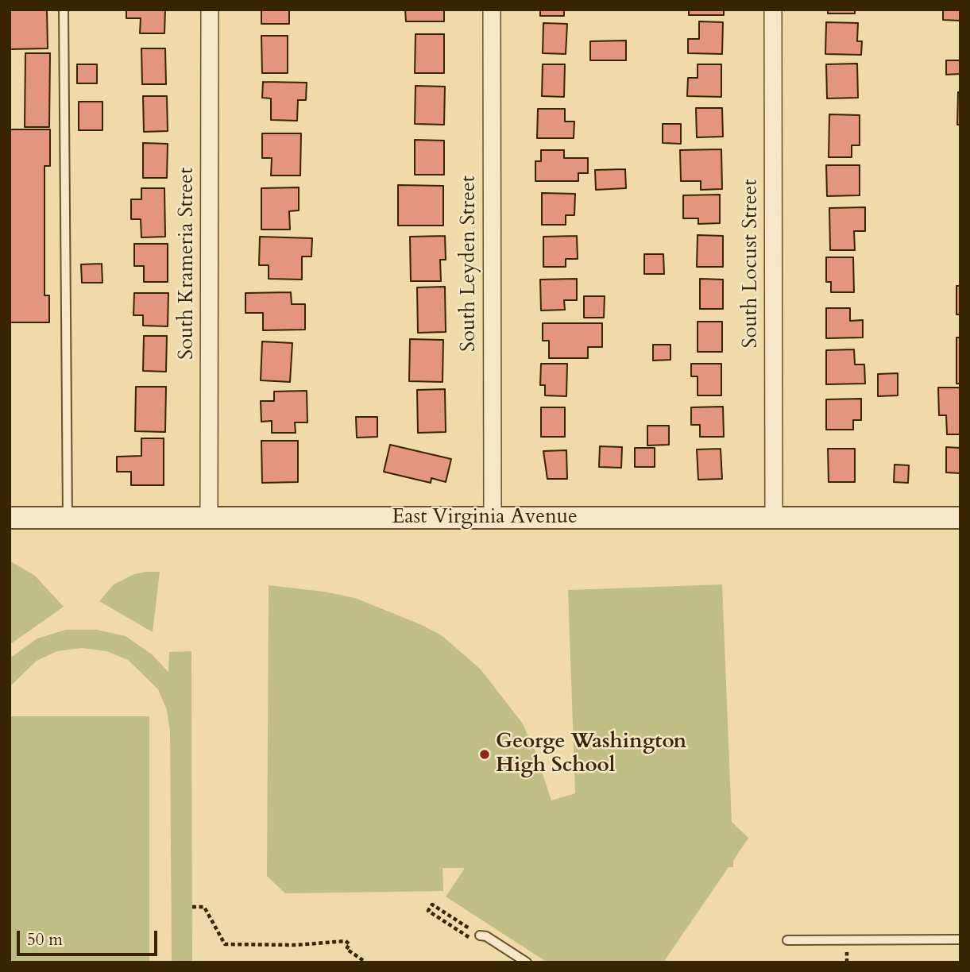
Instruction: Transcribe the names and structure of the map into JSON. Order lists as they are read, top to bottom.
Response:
{
  "streets": {
    "street": [
      "South Krameria Street",
      "South Leyden Street",
      "South Locust Street",
      "East Virginia Avenue"
    ]
  },
  "crossings": [
    ["South Krameria Street", "East Virginia Avenue"],
    ["South Leyden Street", "East Virginia Avenue"],
    ["South Locust Street", "East Virginia Avenue"]
  ],
  "places": ["George Washington High School"],
  "scale_bar": "50 m"
}
